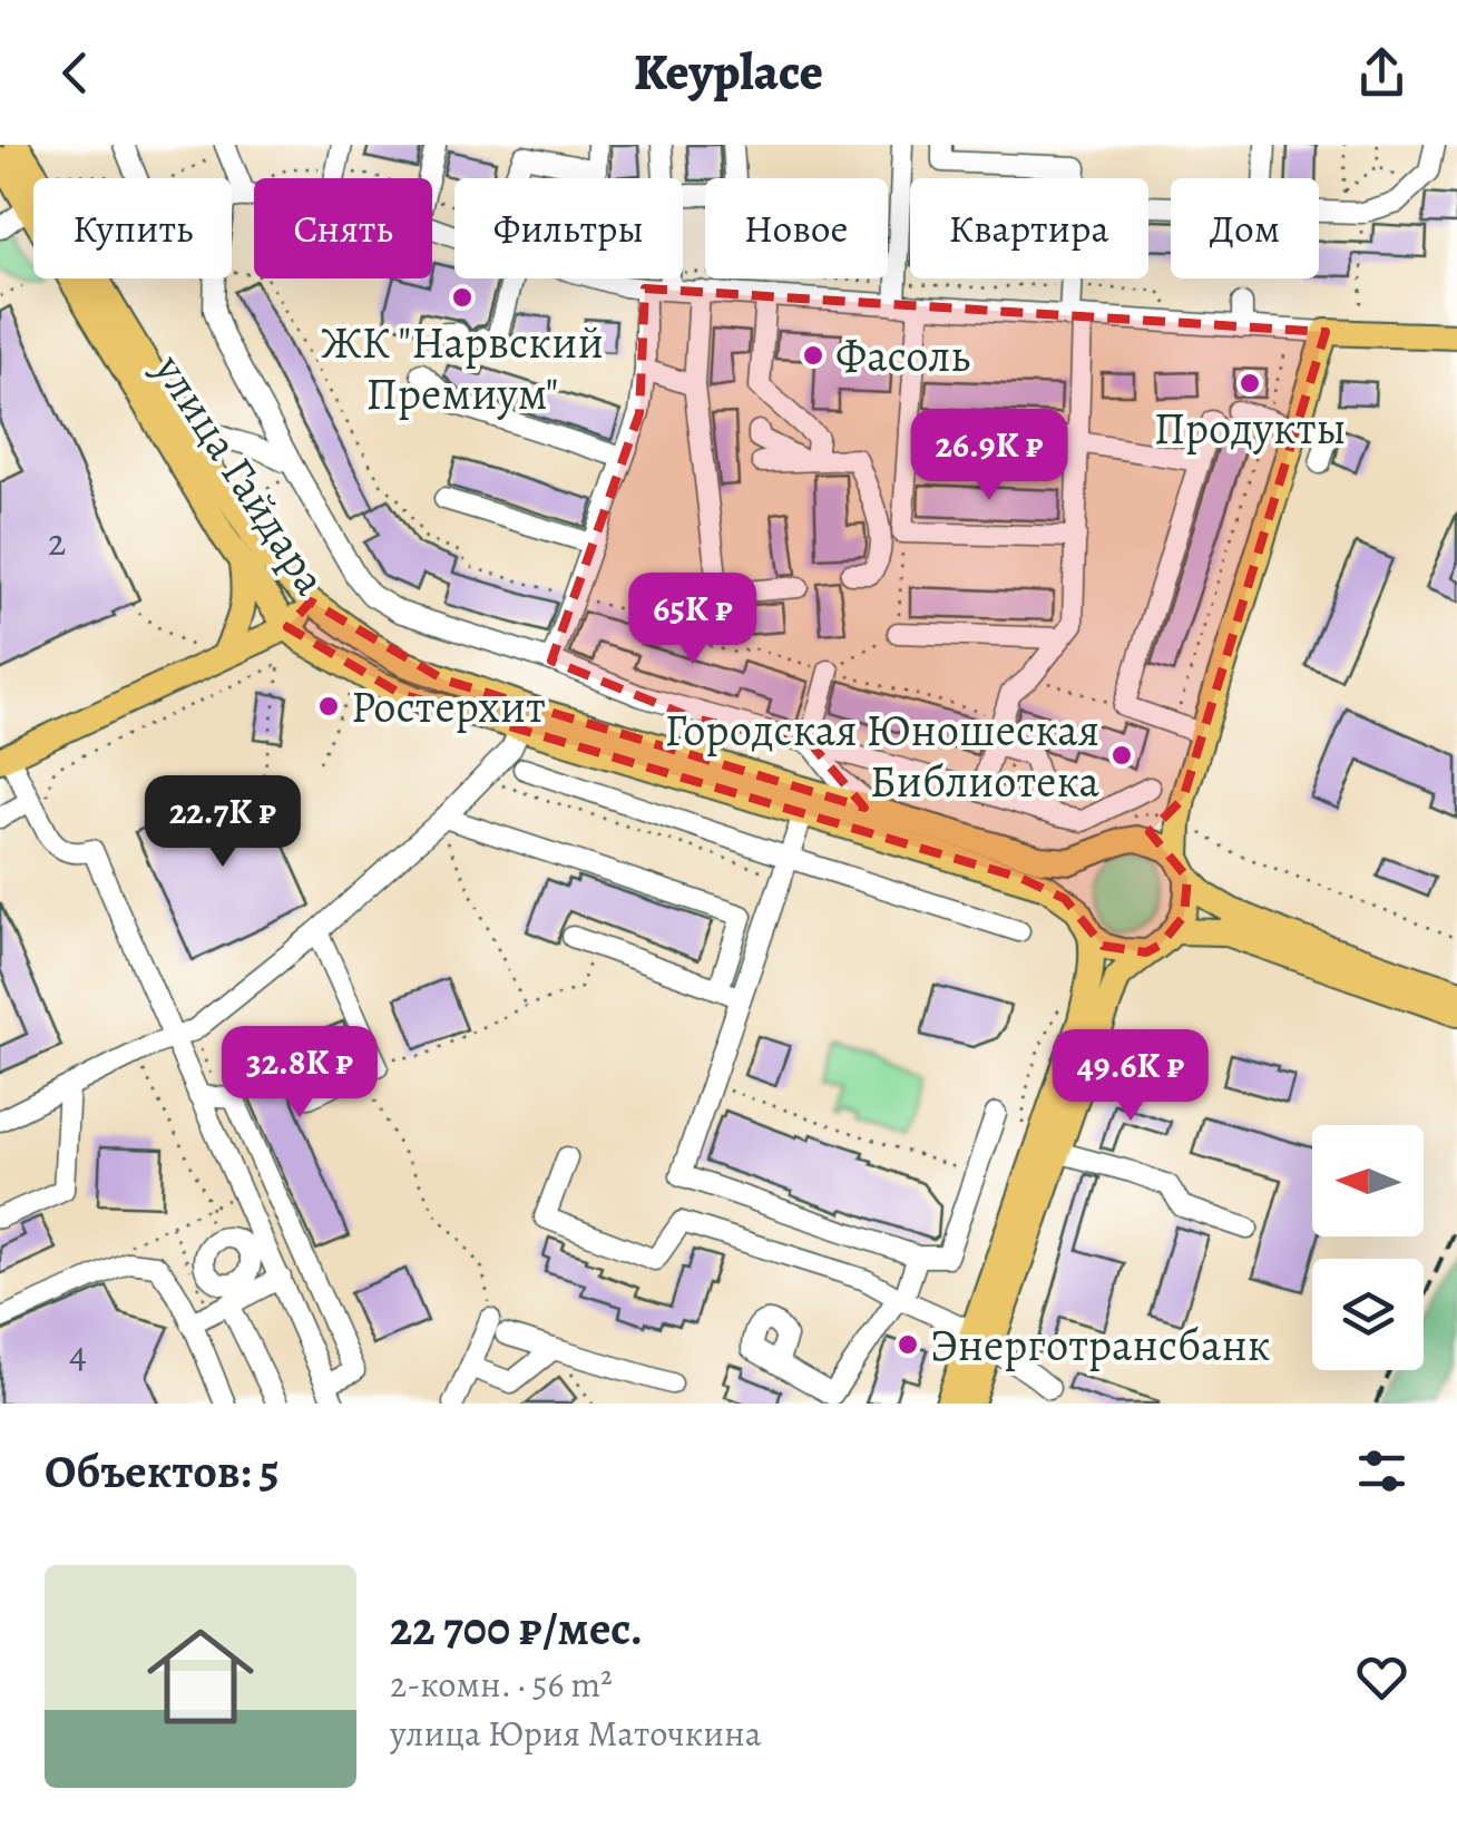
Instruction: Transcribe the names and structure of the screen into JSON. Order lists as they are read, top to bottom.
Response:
{
  "streets": {
    "main road": ["улица Гайдара"]
  },
  "places": [
    "ЖК \"Нарвский Премиум\"",
    "Фасоль",
    "Продукты",
    "Ростерхит",
    "Городская Юношеская Библиотека",
    "Энерготрансбанк"
  ],
  "house_numbers": ["2", "4"],
  "north": "left",
  "page": {
    "header": "Keyplace",
    "chip": [
      "Купить",
      "Снять",
      "Фильтры",
      "Новое",
      "Квартира",
      "Дом"
    ],
    "price": [
      "26.9K ₽",
      "65K ₽",
      "22.7K ₽",
      "32.8K ₽",
      "49.6K ₽"
    ],
    "heading": "Объектов: 5",
    "list": [
      {
        "name": "22 700 ₽/мес.",
        "note": "2-комн. · 56 m² · улица Юрия Маточкина"
      }
    ]
  }
}
